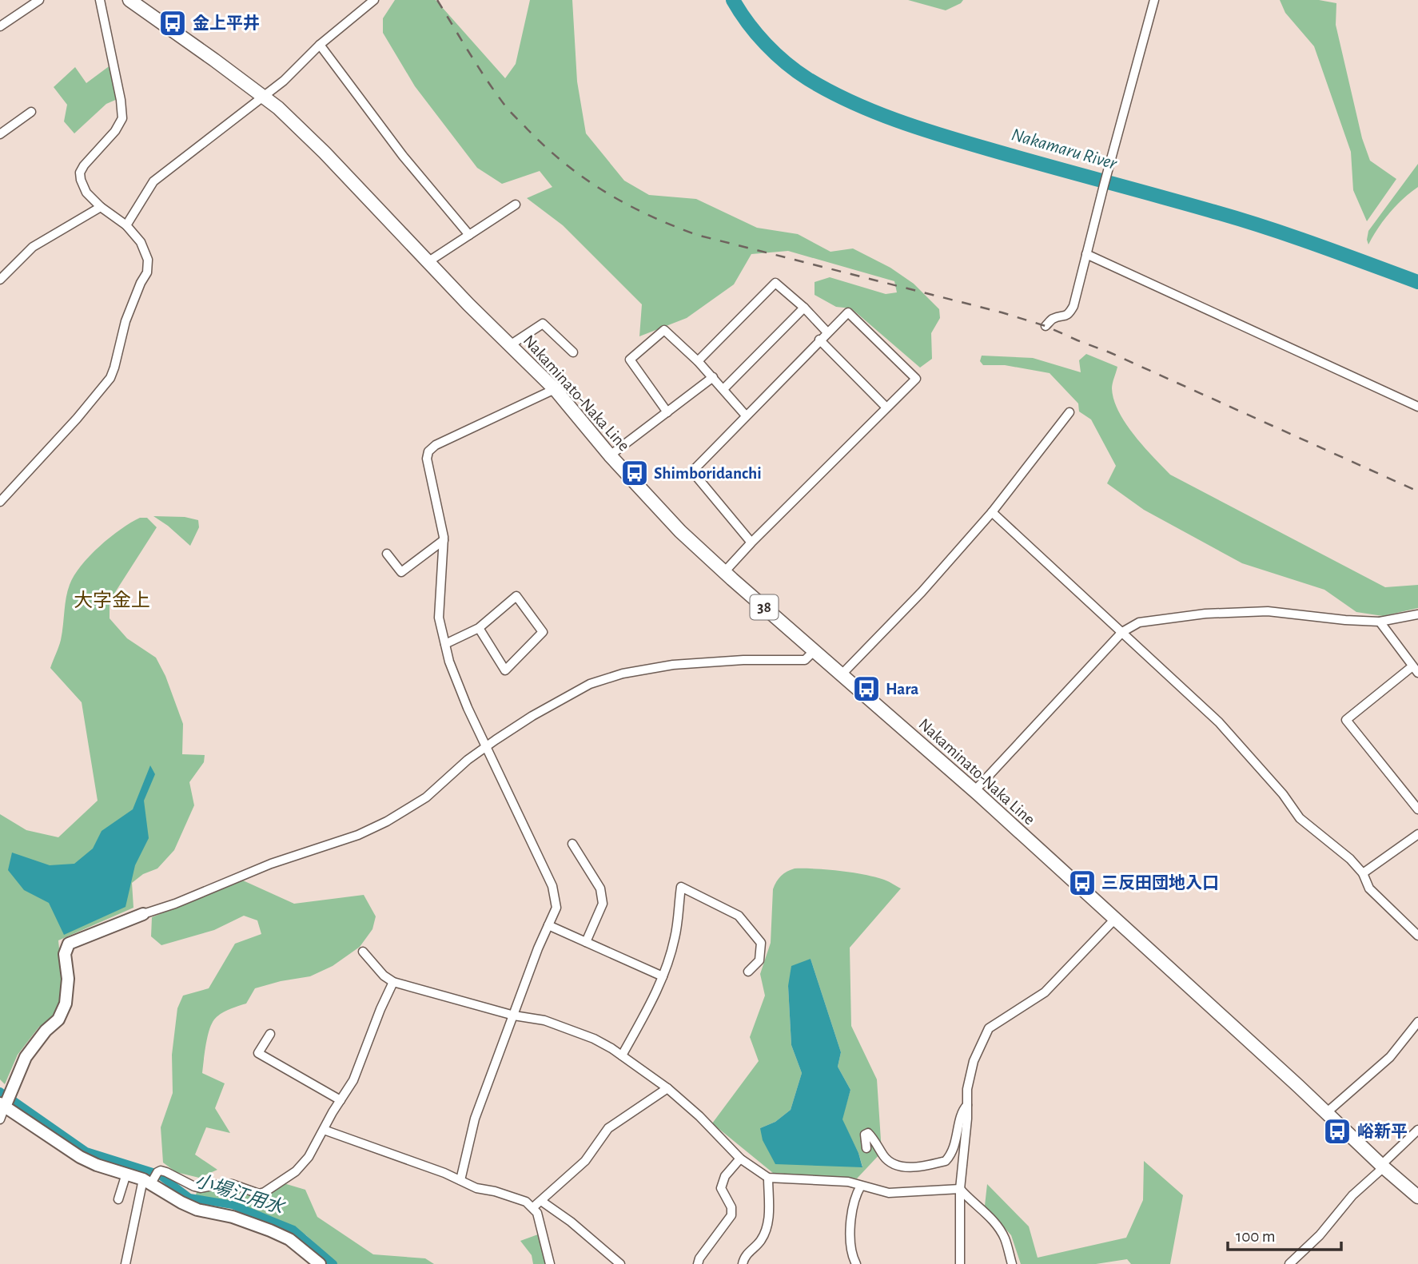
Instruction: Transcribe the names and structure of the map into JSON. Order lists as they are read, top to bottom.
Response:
{
  "streets": {
    "main road": ["Nakaminato-Naka Line", "38"]
  },
  "districts": ["大字金上"],
  "water": ["Nakamaru River", "小場江用水"],
  "places": {
    "bus stop": [
      "金上平井",
      "Shimboridanchi",
      "Hara",
      "三反田団地入口",
      "峪新平"
    ]
  },
  "scale_bar": "100 m"
}
